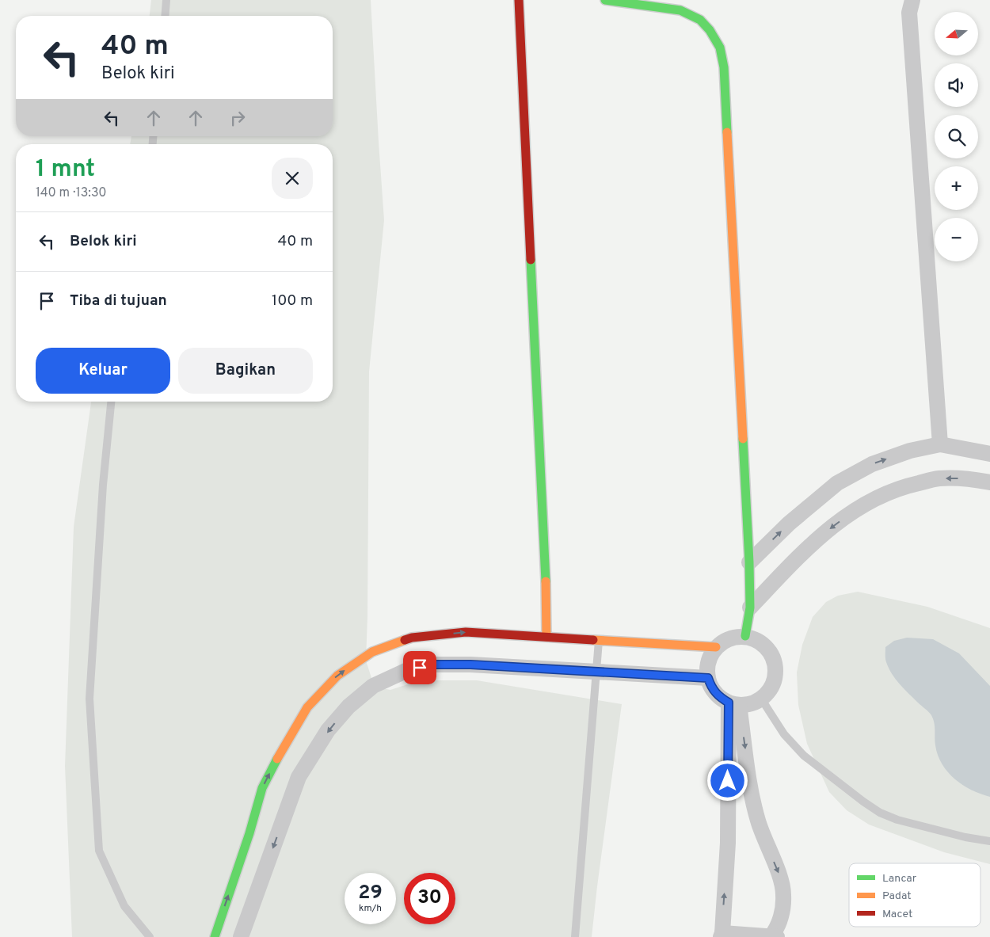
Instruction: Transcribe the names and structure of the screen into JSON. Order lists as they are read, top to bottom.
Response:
{
  "legend": ["Lancar", "Padat", "Macet"],
  "north": "left",
  "page": {
    "map_buttons": ["+", "−"],
    "turn": ["40 m", "Belok kiri"],
    "heading": ["1 mnt", "140 m · 13:30"],
    "list": [
      {
        "name": "Belok kiri",
        "value": "40 m"
      },
      {
        "name": "Tiba di tujuan",
        "value": "100 m"
      }
    ],
    "buttons": ["Keluar", "Bagikan"],
    "speed": "29 km/h",
    "limit": "30"
  }
}
